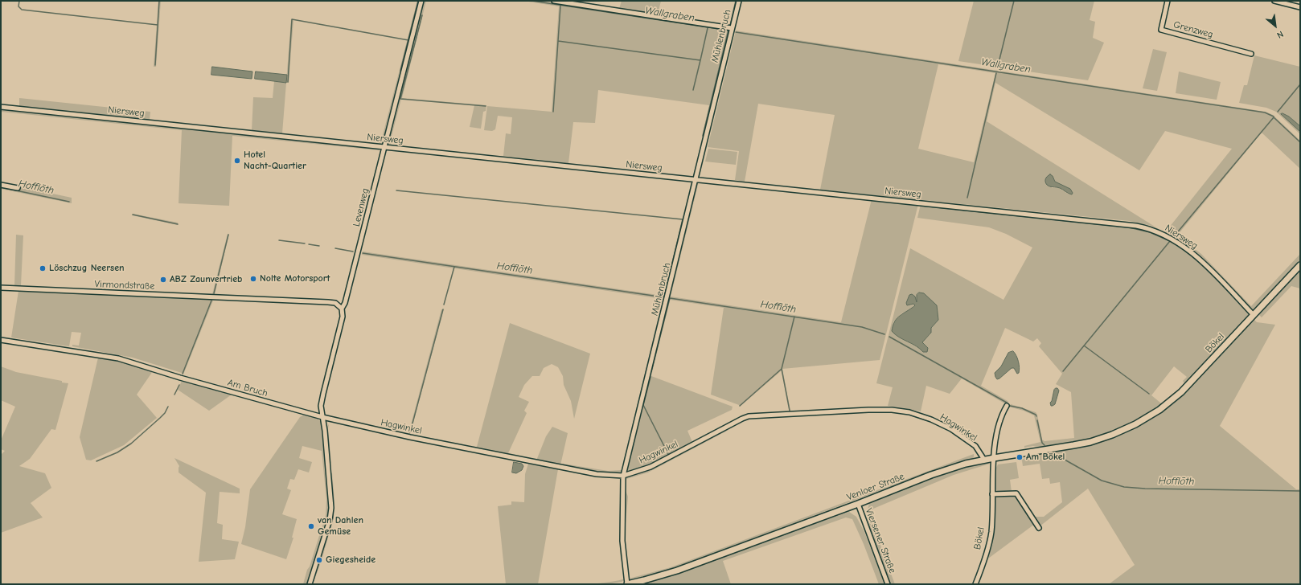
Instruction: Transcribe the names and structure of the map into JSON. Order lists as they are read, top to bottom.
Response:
{
  "streets": {
    "main road": ["Bökel", "Venloer Straße"],
    "street": [
      "Grenzweg",
      "Mühlenbruch",
      "Niersweg",
      "Levenweg",
      "Virmondstraße",
      "Am Bruch",
      "Hagwinkel",
      "Viersener Straße"
    ]
  },
  "crossings": [
    ["Mühlenbruch", "Niersweg"],
    ["Mühlenbruch", "Hagwinkel"],
    ["Mühlenbruch", "Venloer Straße"],
    ["Niersweg", "Levenweg"],
    ["Niersweg", "Bökel"],
    ["Levenweg", "Virmondstraße"],
    ["Levenweg", "Am Bruch"],
    ["Levenweg", "Hagwinkel"],
    ["Bökel", "Venloer Straße"],
    ["Am Bruch", "Hagwinkel"],
    ["Hagwinkel", "Venloer Straße"],
    ["Venloer Straße", "Viersener Straße"]
  ],
  "water": ["Wallgraben", "Hofflöth"],
  "places": [
    "Hotel Nacht-Quartier",
    "Löschzug Neersen",
    "Nolte Motorsport",
    "ABZ Zaunvertrieb",
    "Am Bökel",
    "van Dahlen Gemüse",
    "Giegesheide"
  ],
  "north": "bottom right"
}
